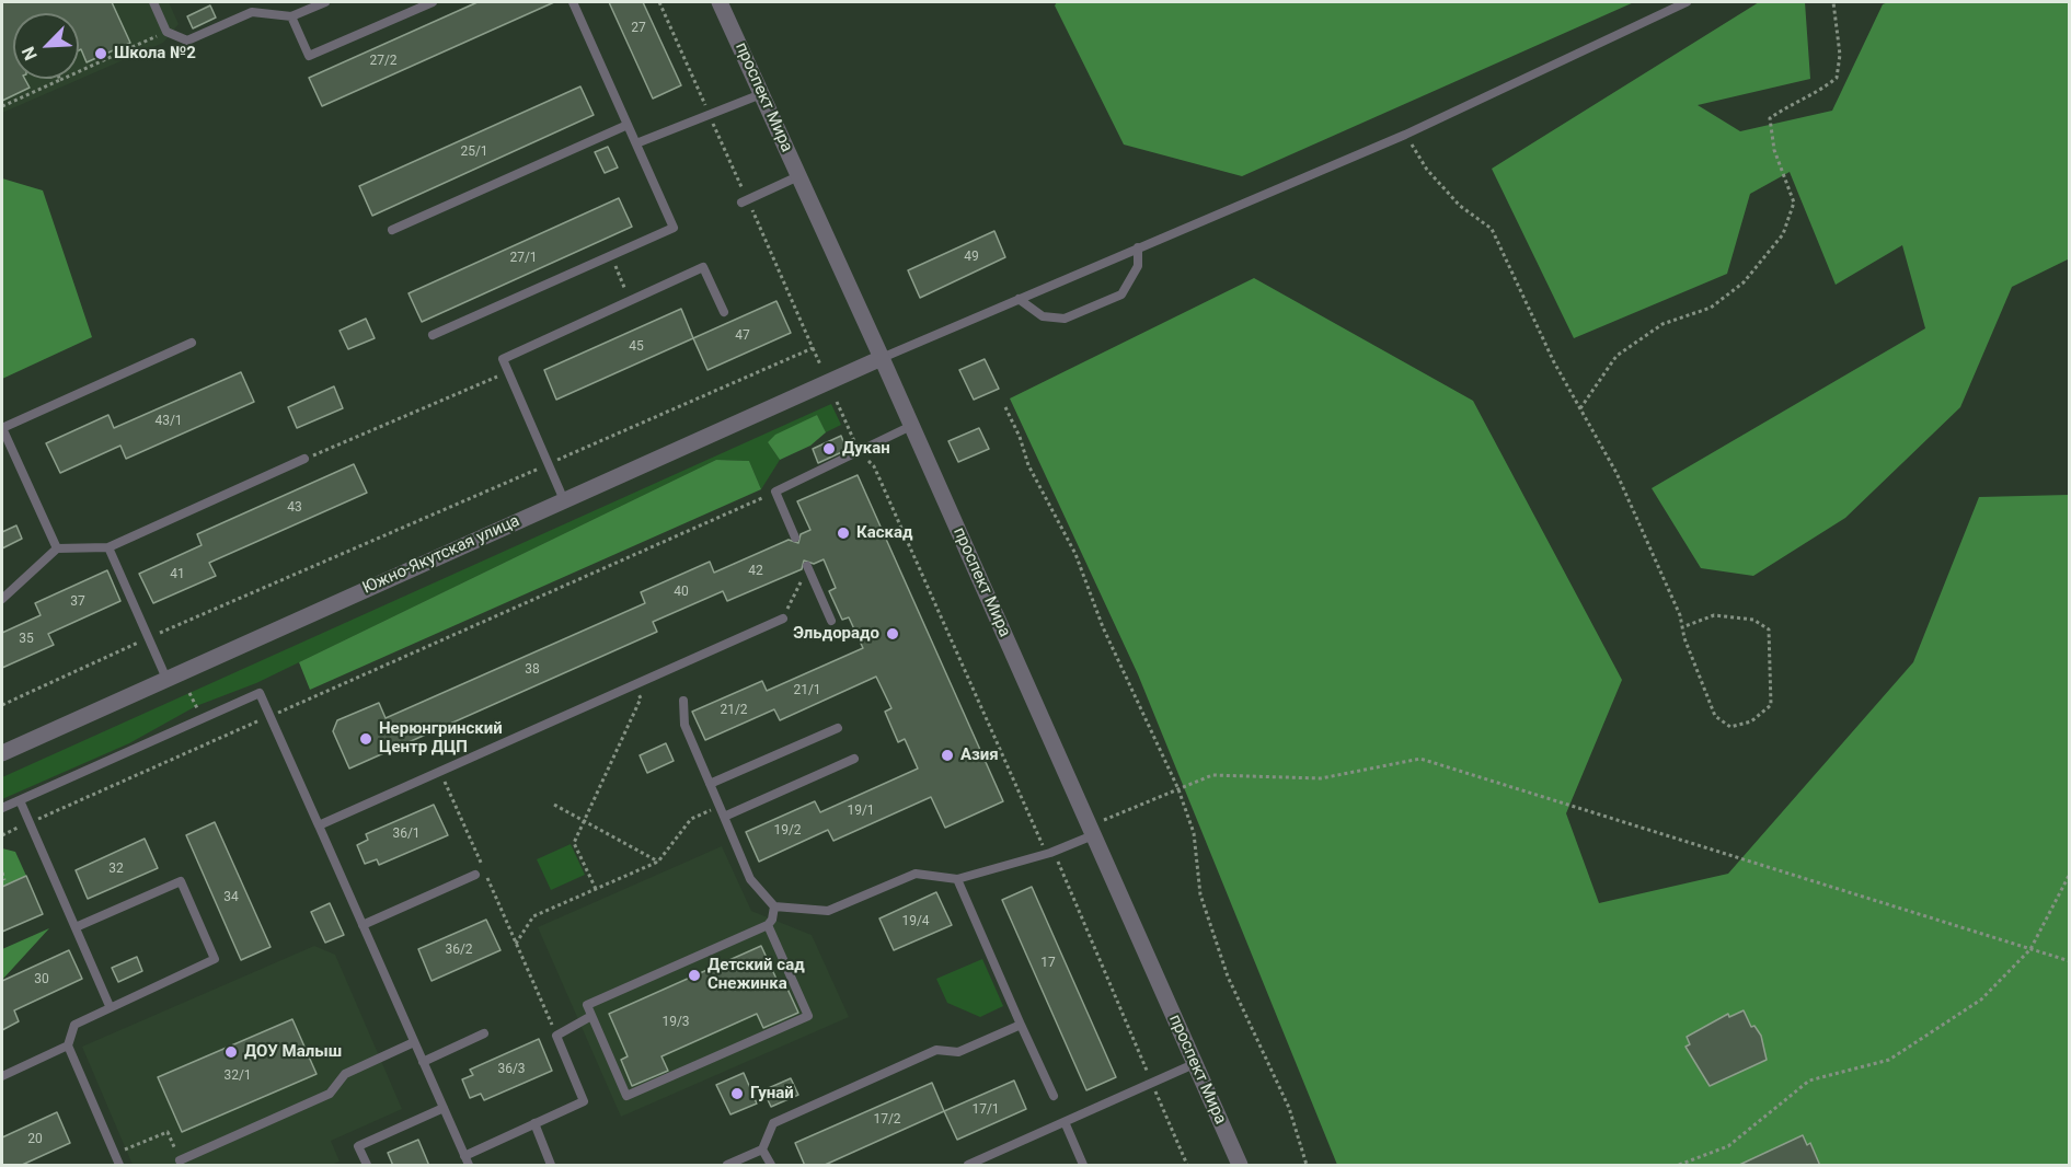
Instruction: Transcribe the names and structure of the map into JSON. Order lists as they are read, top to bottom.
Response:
{
  "streets": {
    "street": ["проспект Мира", "Южно-Якутская улица"]
  },
  "crossings": [
    ["проспект Мира", "Южно-Якутская улица"]
  ],
  "places": [
    "Школа №2",
    "Дукан",
    "Каскад",
    "Эльдорадо",
    "Нерюнгринский Центр ДЦП",
    "Азия",
    "Детский сад Снежинка",
    "ДОУ Малыш",
    "Гунай"
  ],
  "house_numbers": [
    "27",
    "27/2",
    "25/1",
    "49",
    "27/1",
    "47",
    "45",
    "43/1",
    "43",
    "42",
    "41",
    "40",
    "37",
    "35",
    "38",
    "21/1",
    "21/2",
    "19/1",
    "19/2",
    "36/1",
    "32",
    "34",
    "19/4",
    "36/2",
    "17",
    "30",
    "19/3",
    "36/3",
    "32/1",
    "17/1",
    "17/2",
    "20"
  ],
  "north": "bottom left"
}
